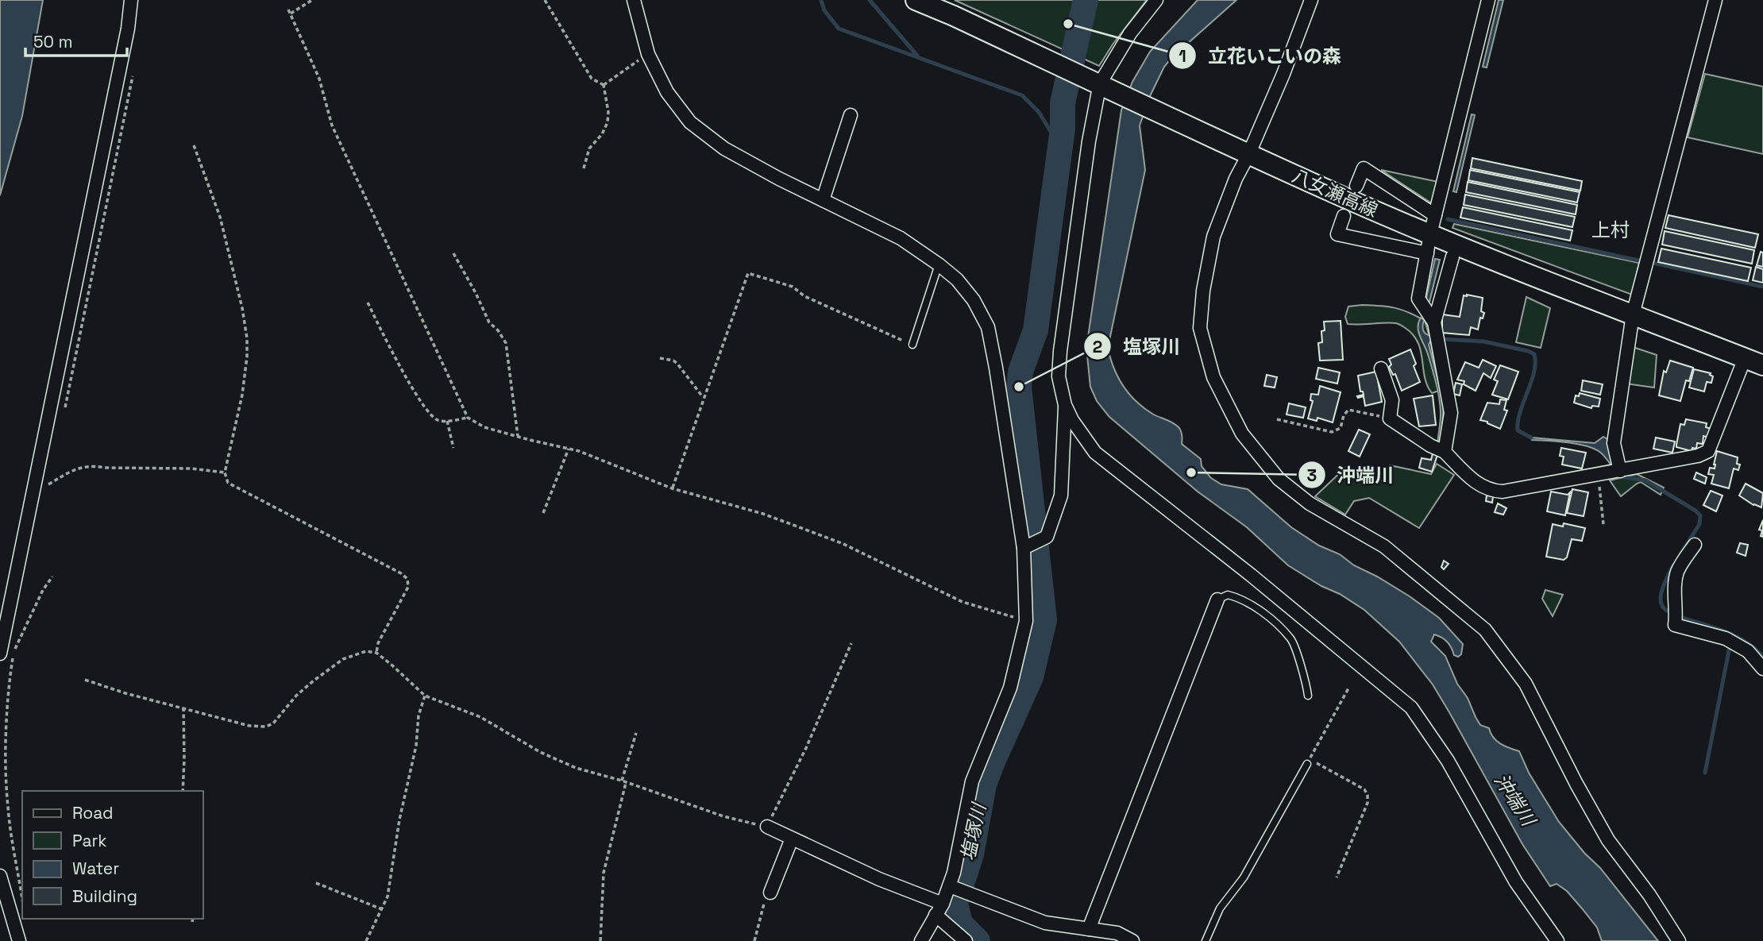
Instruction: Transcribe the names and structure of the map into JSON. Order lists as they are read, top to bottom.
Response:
{
  "streets": {
    "main road": ["八女瀬高線"]
  },
  "districts": ["上村"],
  "water": ["沖端川", "塩塚川"],
  "places": ["立花いこいの森", "塩塚川", "沖端川"],
  "legend": [
    "Road",
    "Park",
    "Water",
    "Building"
  ],
  "scale_bar": "50 m"
}
